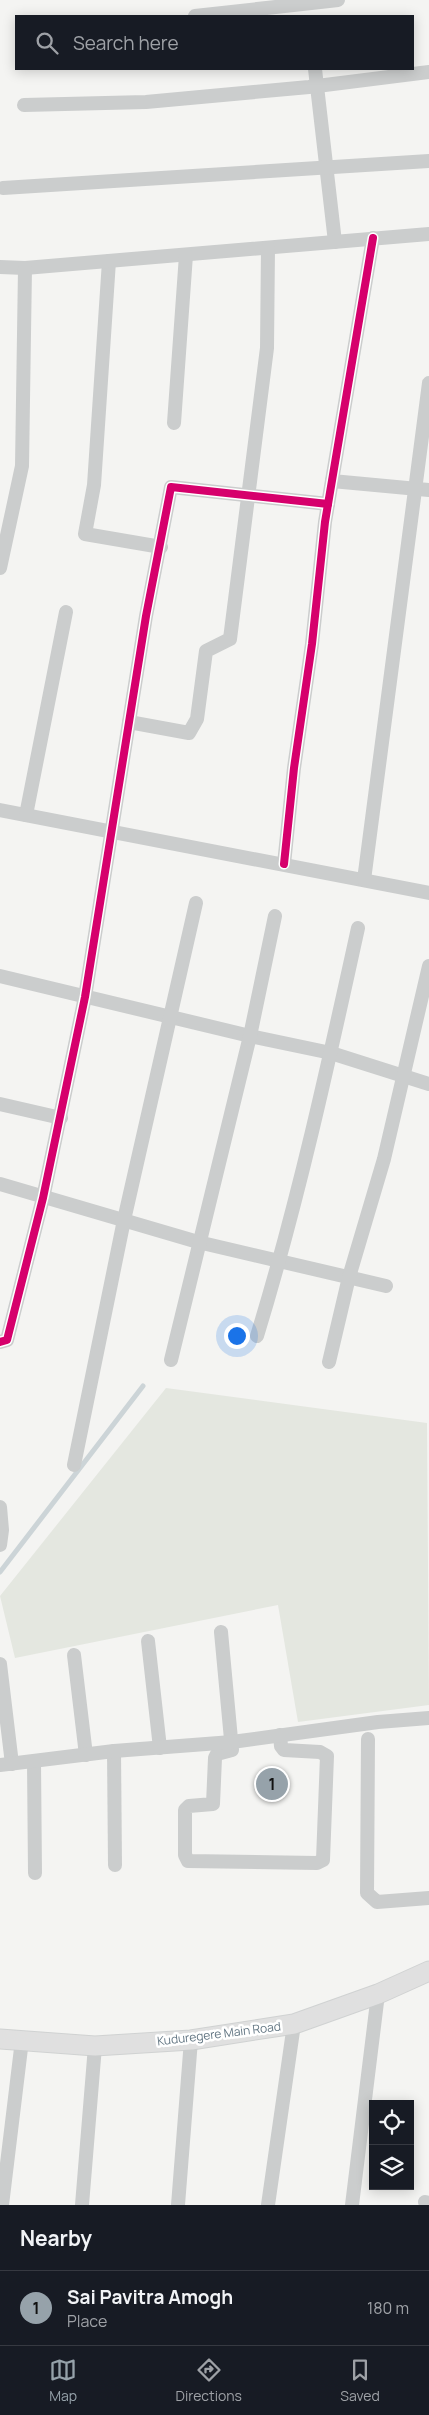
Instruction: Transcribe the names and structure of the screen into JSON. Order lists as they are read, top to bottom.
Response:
{
  "streets": {
    "street": ["Kuduregere Main Road"]
  },
  "page": {
    "search": "Search here",
    "pins": "1",
    "heading": "Nearby",
    "list": [
      {
        "mark": "1",
        "name": "Sai Pavitra Amogh",
        "note": "Place",
        "value": "180 m"
      }
    ],
    "nav": ["Map", "Directions", "Saved"]
  }
}
